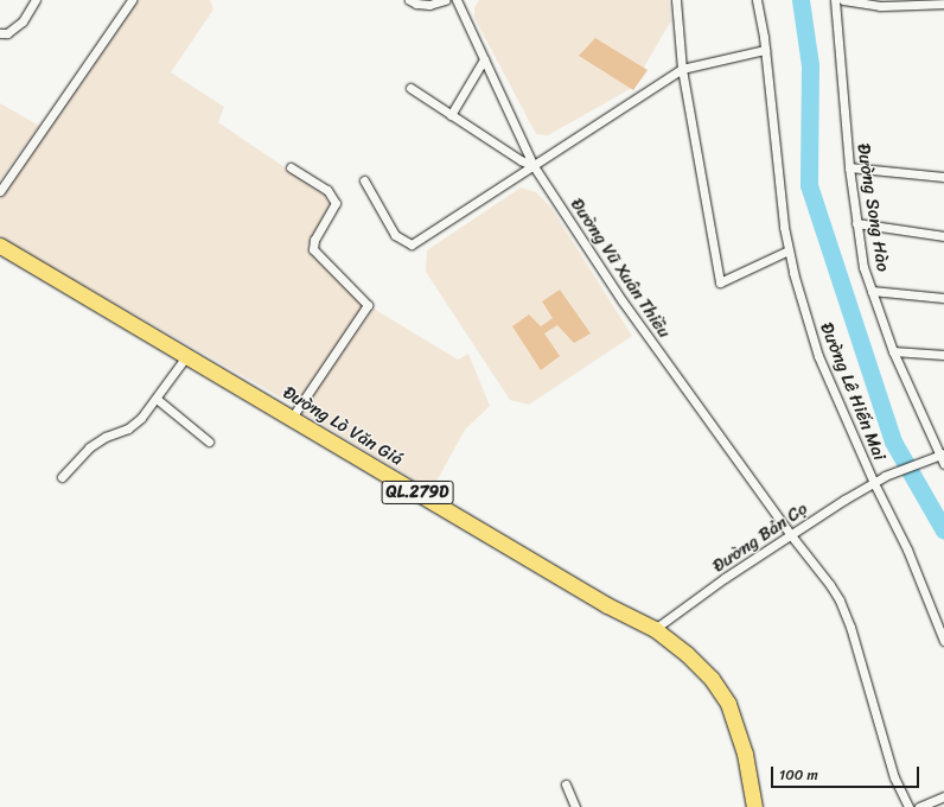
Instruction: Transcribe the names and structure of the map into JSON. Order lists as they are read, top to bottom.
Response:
{
  "streets": {
    "highway": ["Đường Lò Văn Giá", "QL.279D"],
    "street": [
      "Đường Song Hào",
      "Đường Vũ Xuân Thiều",
      "Đường Lê Hiến Mai",
      "Đường Bản Cọ"
    ]
  },
  "crossings": [
    ["Đường Song Hào", "Đường Bản Cọ"],
    ["Đường Vũ Xuân Thiều", "Đường Bản Cọ"],
    ["Đường Lê Hiến Mai", "Đường Bản Cọ"],
    ["Đường Lò Văn Giá", "Đường Bản Cọ"]
  ],
  "scale_bar": "100 m"
}
